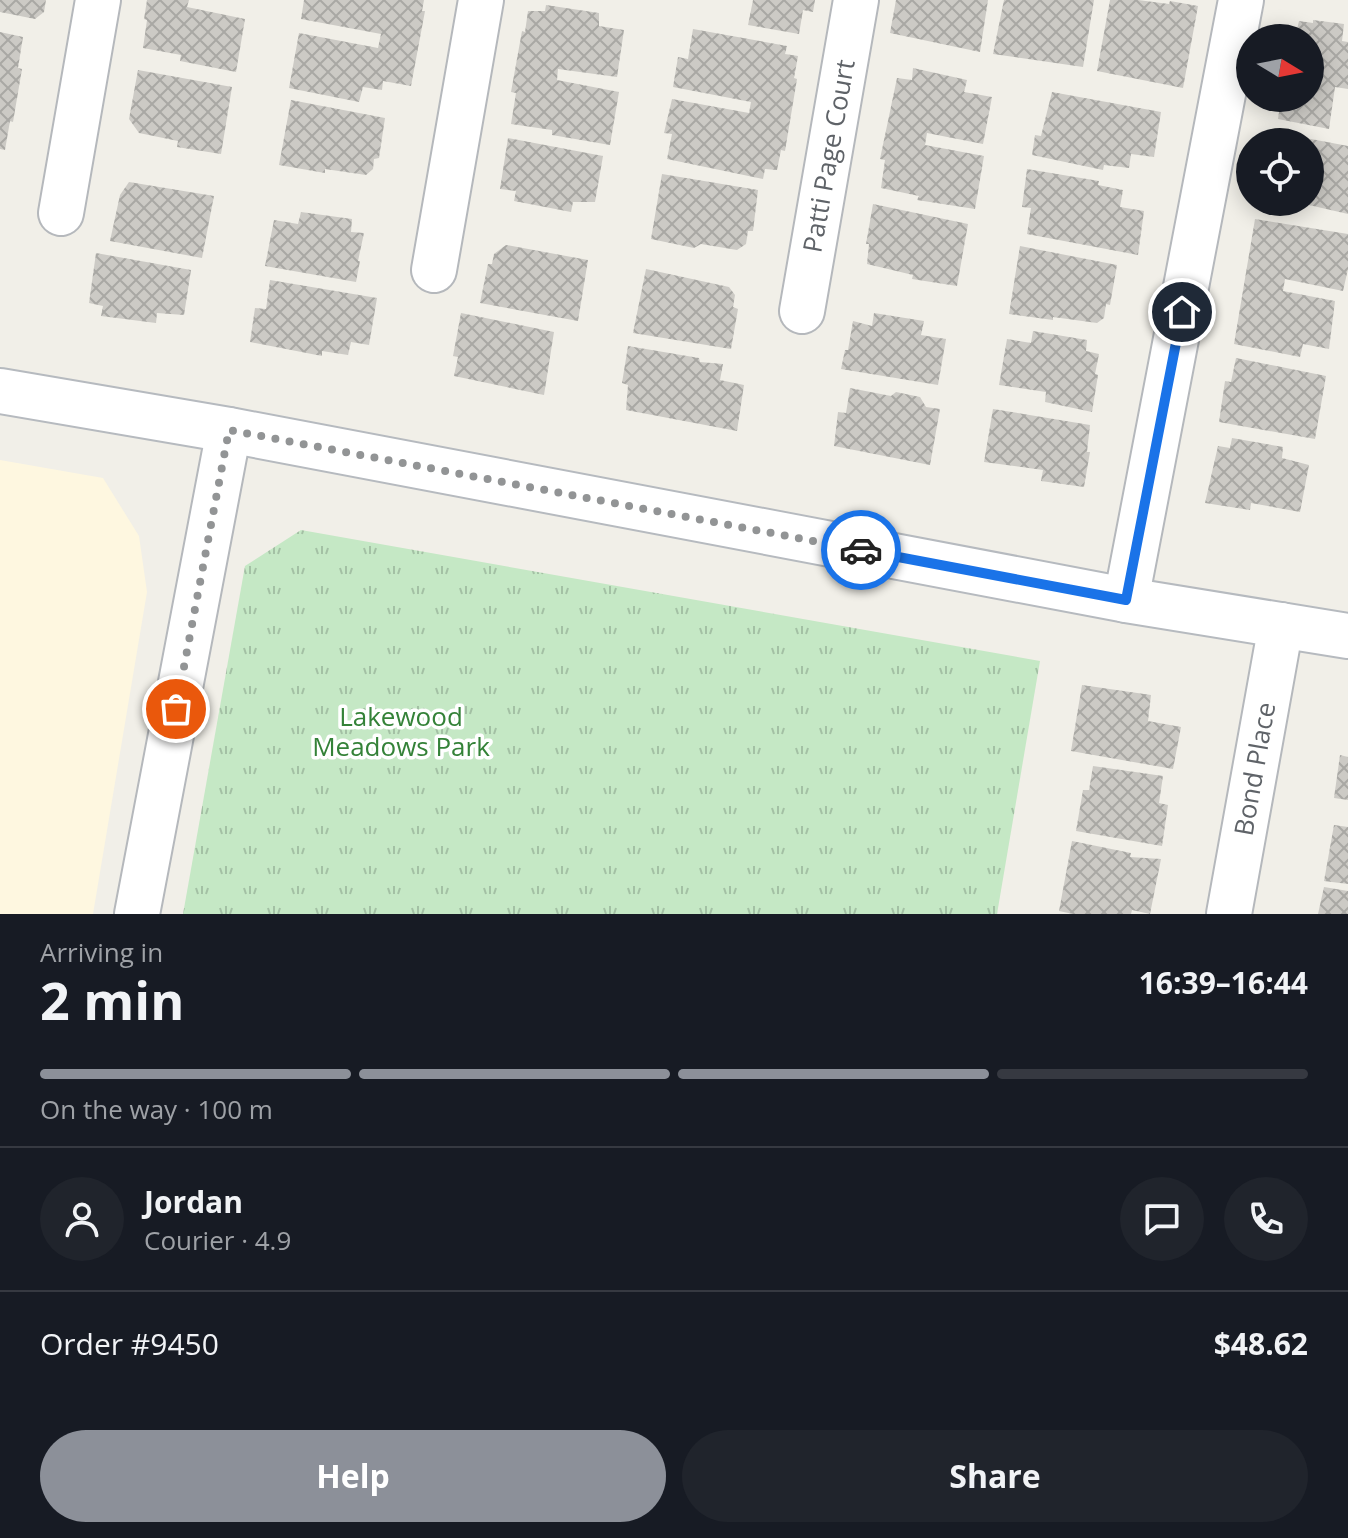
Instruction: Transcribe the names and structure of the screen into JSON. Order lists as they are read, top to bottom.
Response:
{
  "streets": {
    "street": ["Patti Page Court", "Bond Place"]
  },
  "parks": ["Lakewood Meadows Park"],
  "north": "right",
  "page": {
    "heading": ["2 min", "Arriving in", "16:39–16:44"],
    "panel": [
      "Jordan",
      "Courier · 4.9",
      "Order #9450",
      "$48.62"
    ],
    "bar": "On the way · 100 m",
    "buttons": ["Help", "Share"]
  }
}
